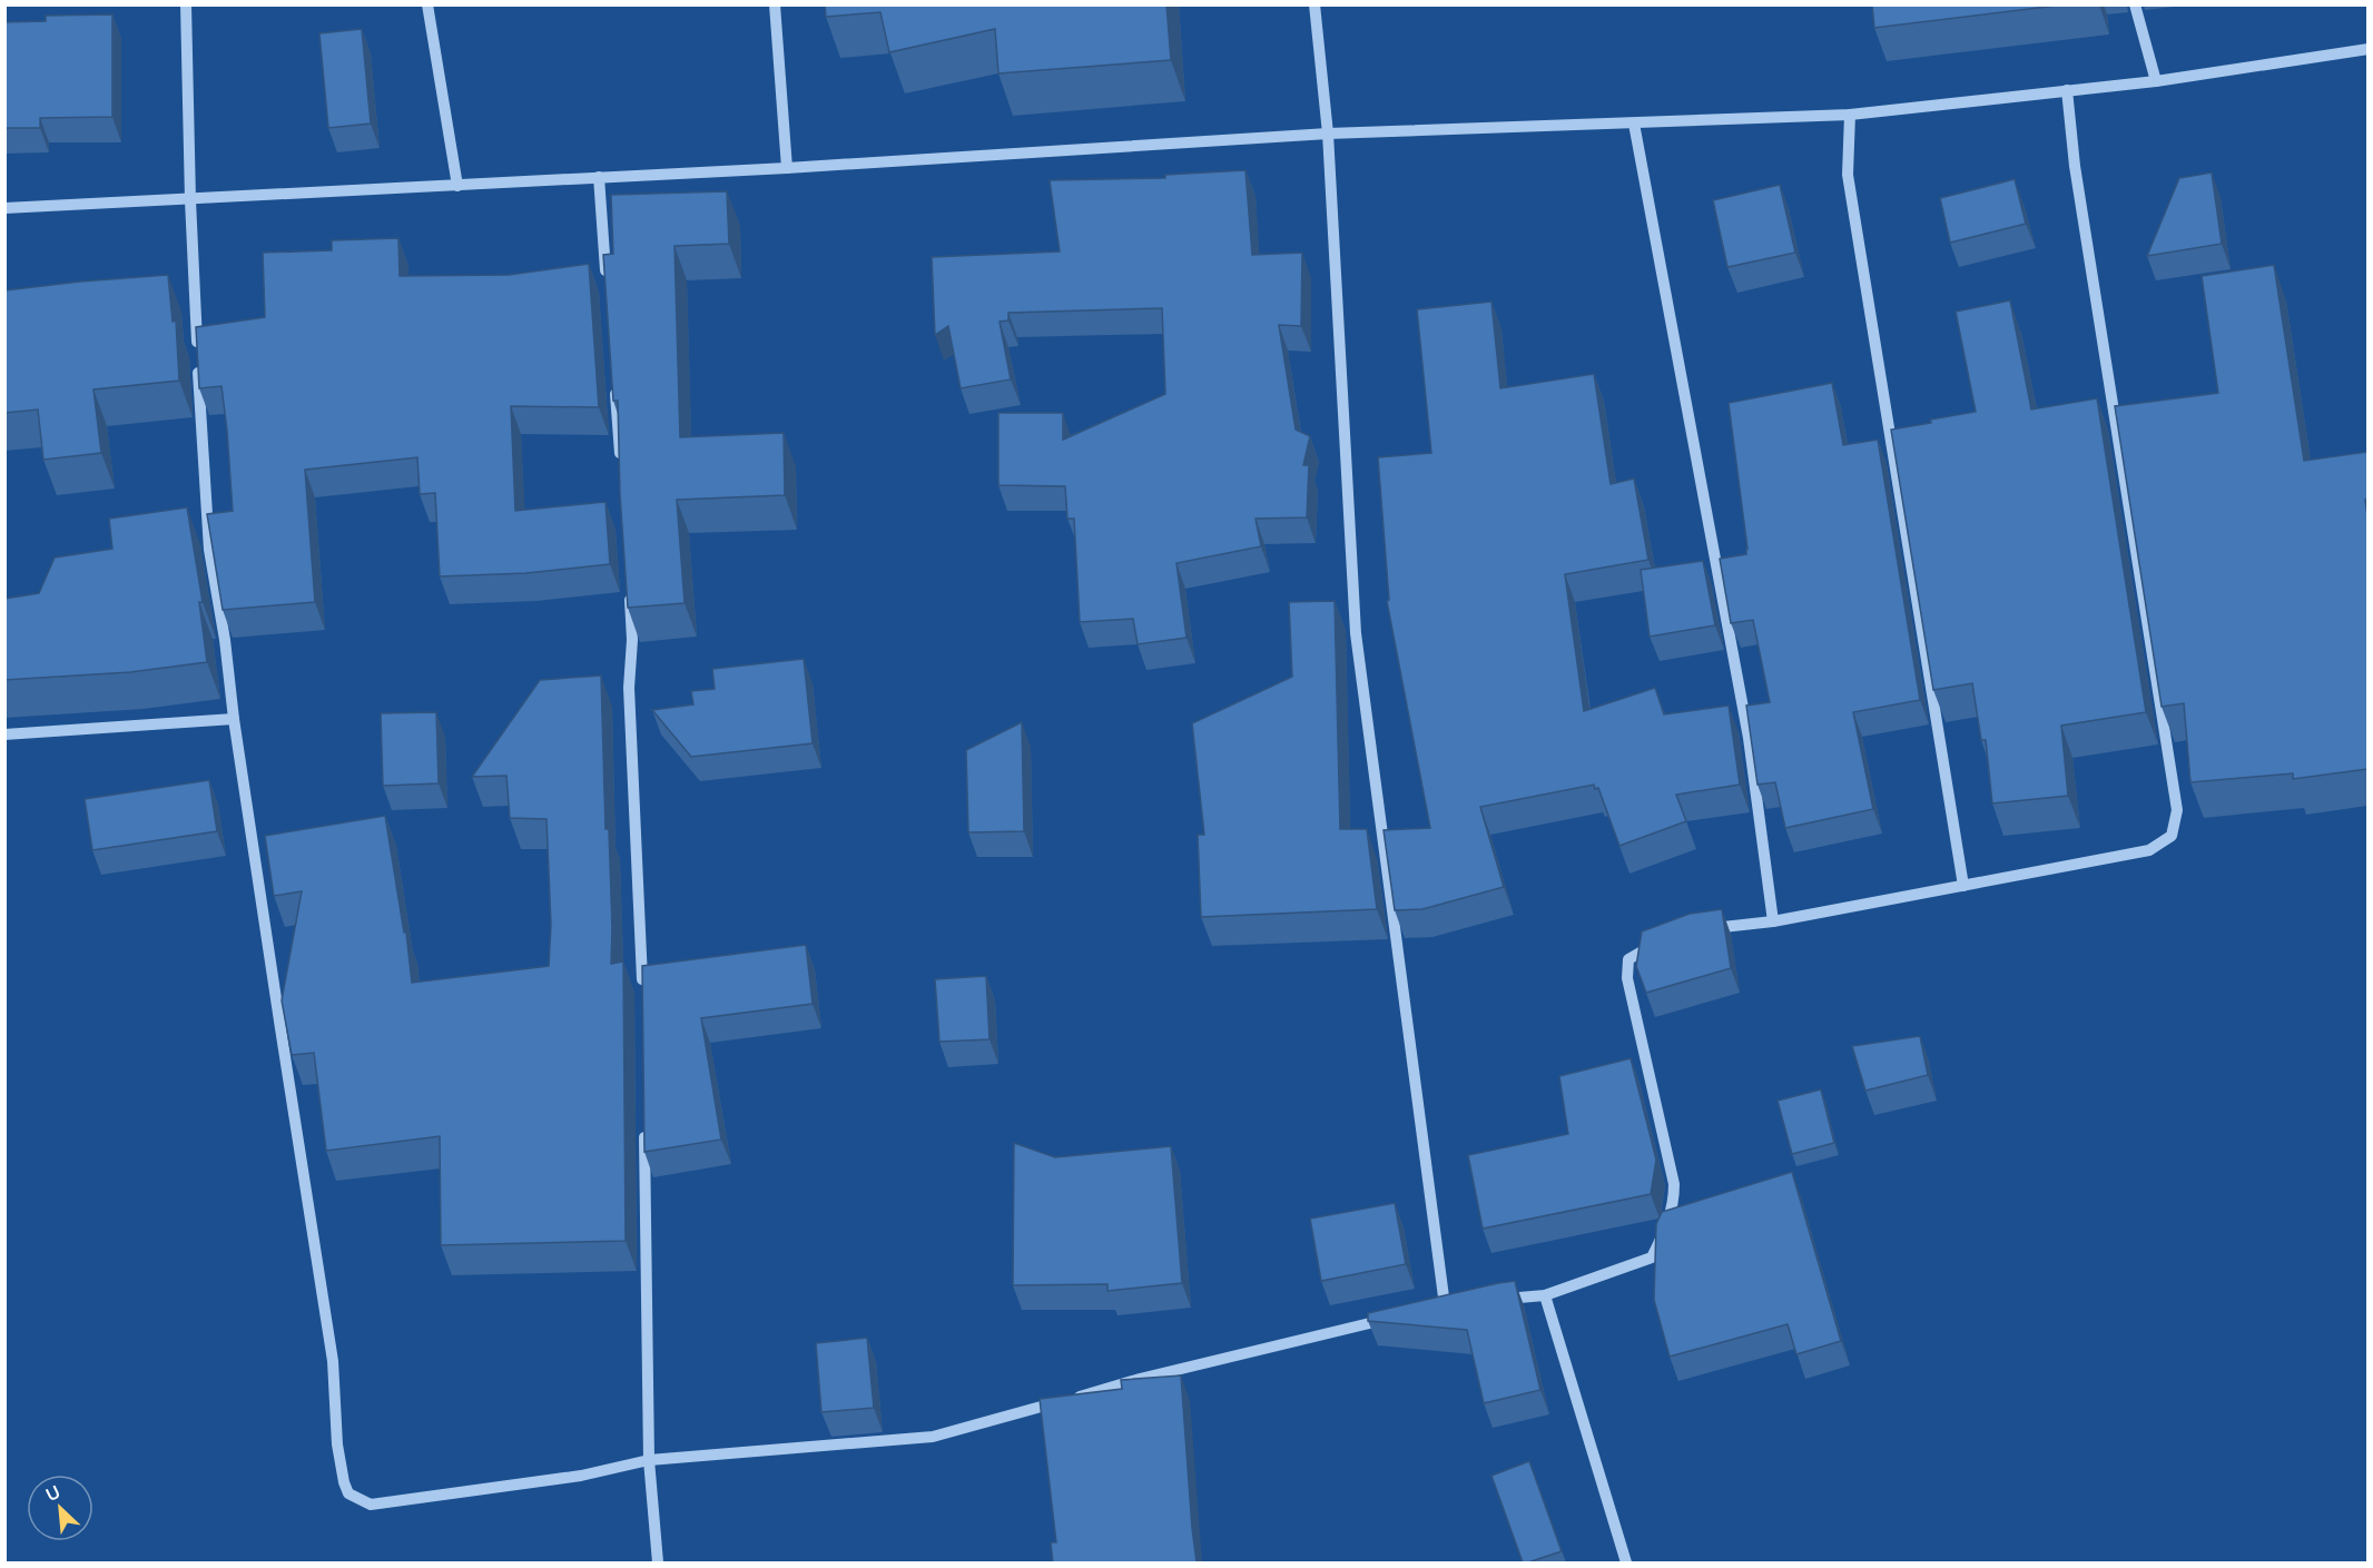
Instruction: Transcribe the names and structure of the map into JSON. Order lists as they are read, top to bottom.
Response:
{
  "north": "top left"
}
